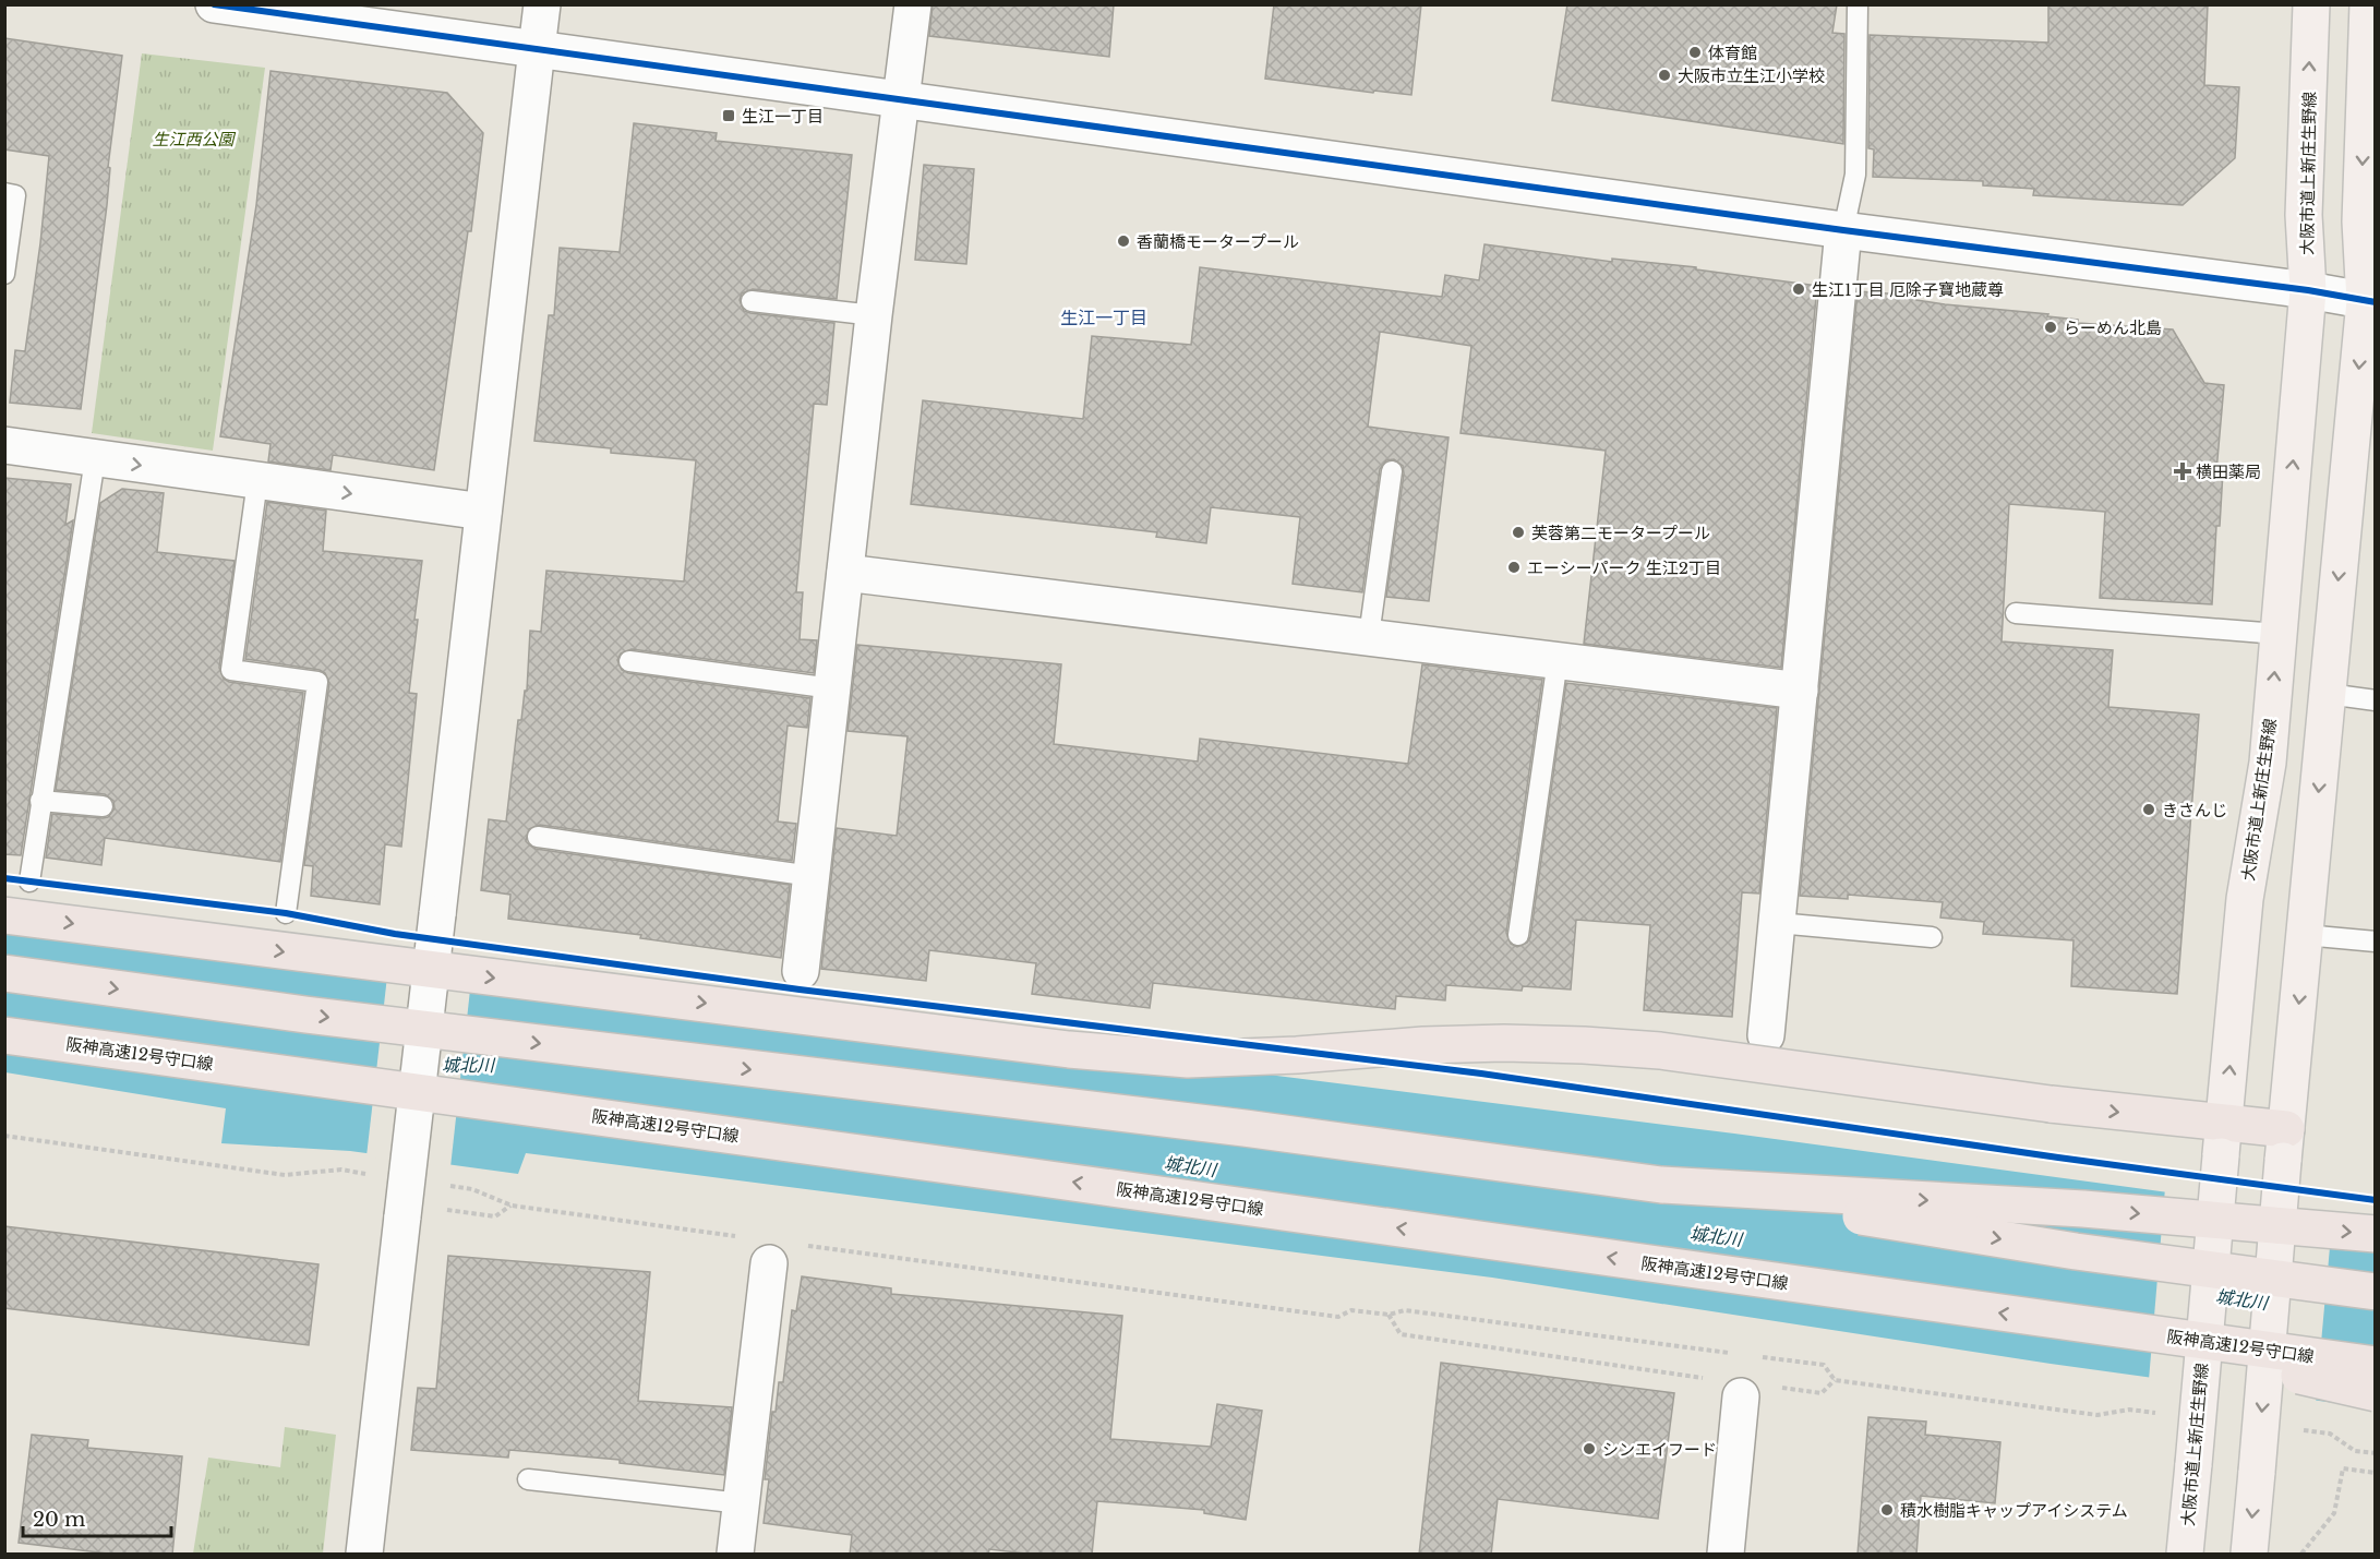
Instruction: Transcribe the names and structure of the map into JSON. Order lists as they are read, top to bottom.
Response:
{
  "streets": {
    "highway": ["阪神高速12号守口線"],
    "main road": ["大阪市道上新庄生野線"]
  },
  "districts": ["生江一丁目"],
  "water": ["城北川"],
  "parks": ["生江西公園"],
  "places": {
    "other": [
      "体育館",
      "大阪市立生江小学校",
      "香蘭橋モータープール",
      "生江1丁目 厄除子寶地蔵尊",
      "らーめん北島",
      "芙蓉第二モータープール",
      "エーシーパーク 生江2丁目",
      "きさんじ",
      "シンエイフード",
      "積水樹脂キャップアイシステム"
    ],
    "transit": ["生江一丁目"],
    "health": ["横田薬局"]
  },
  "scale_bar": "20 m"
}
